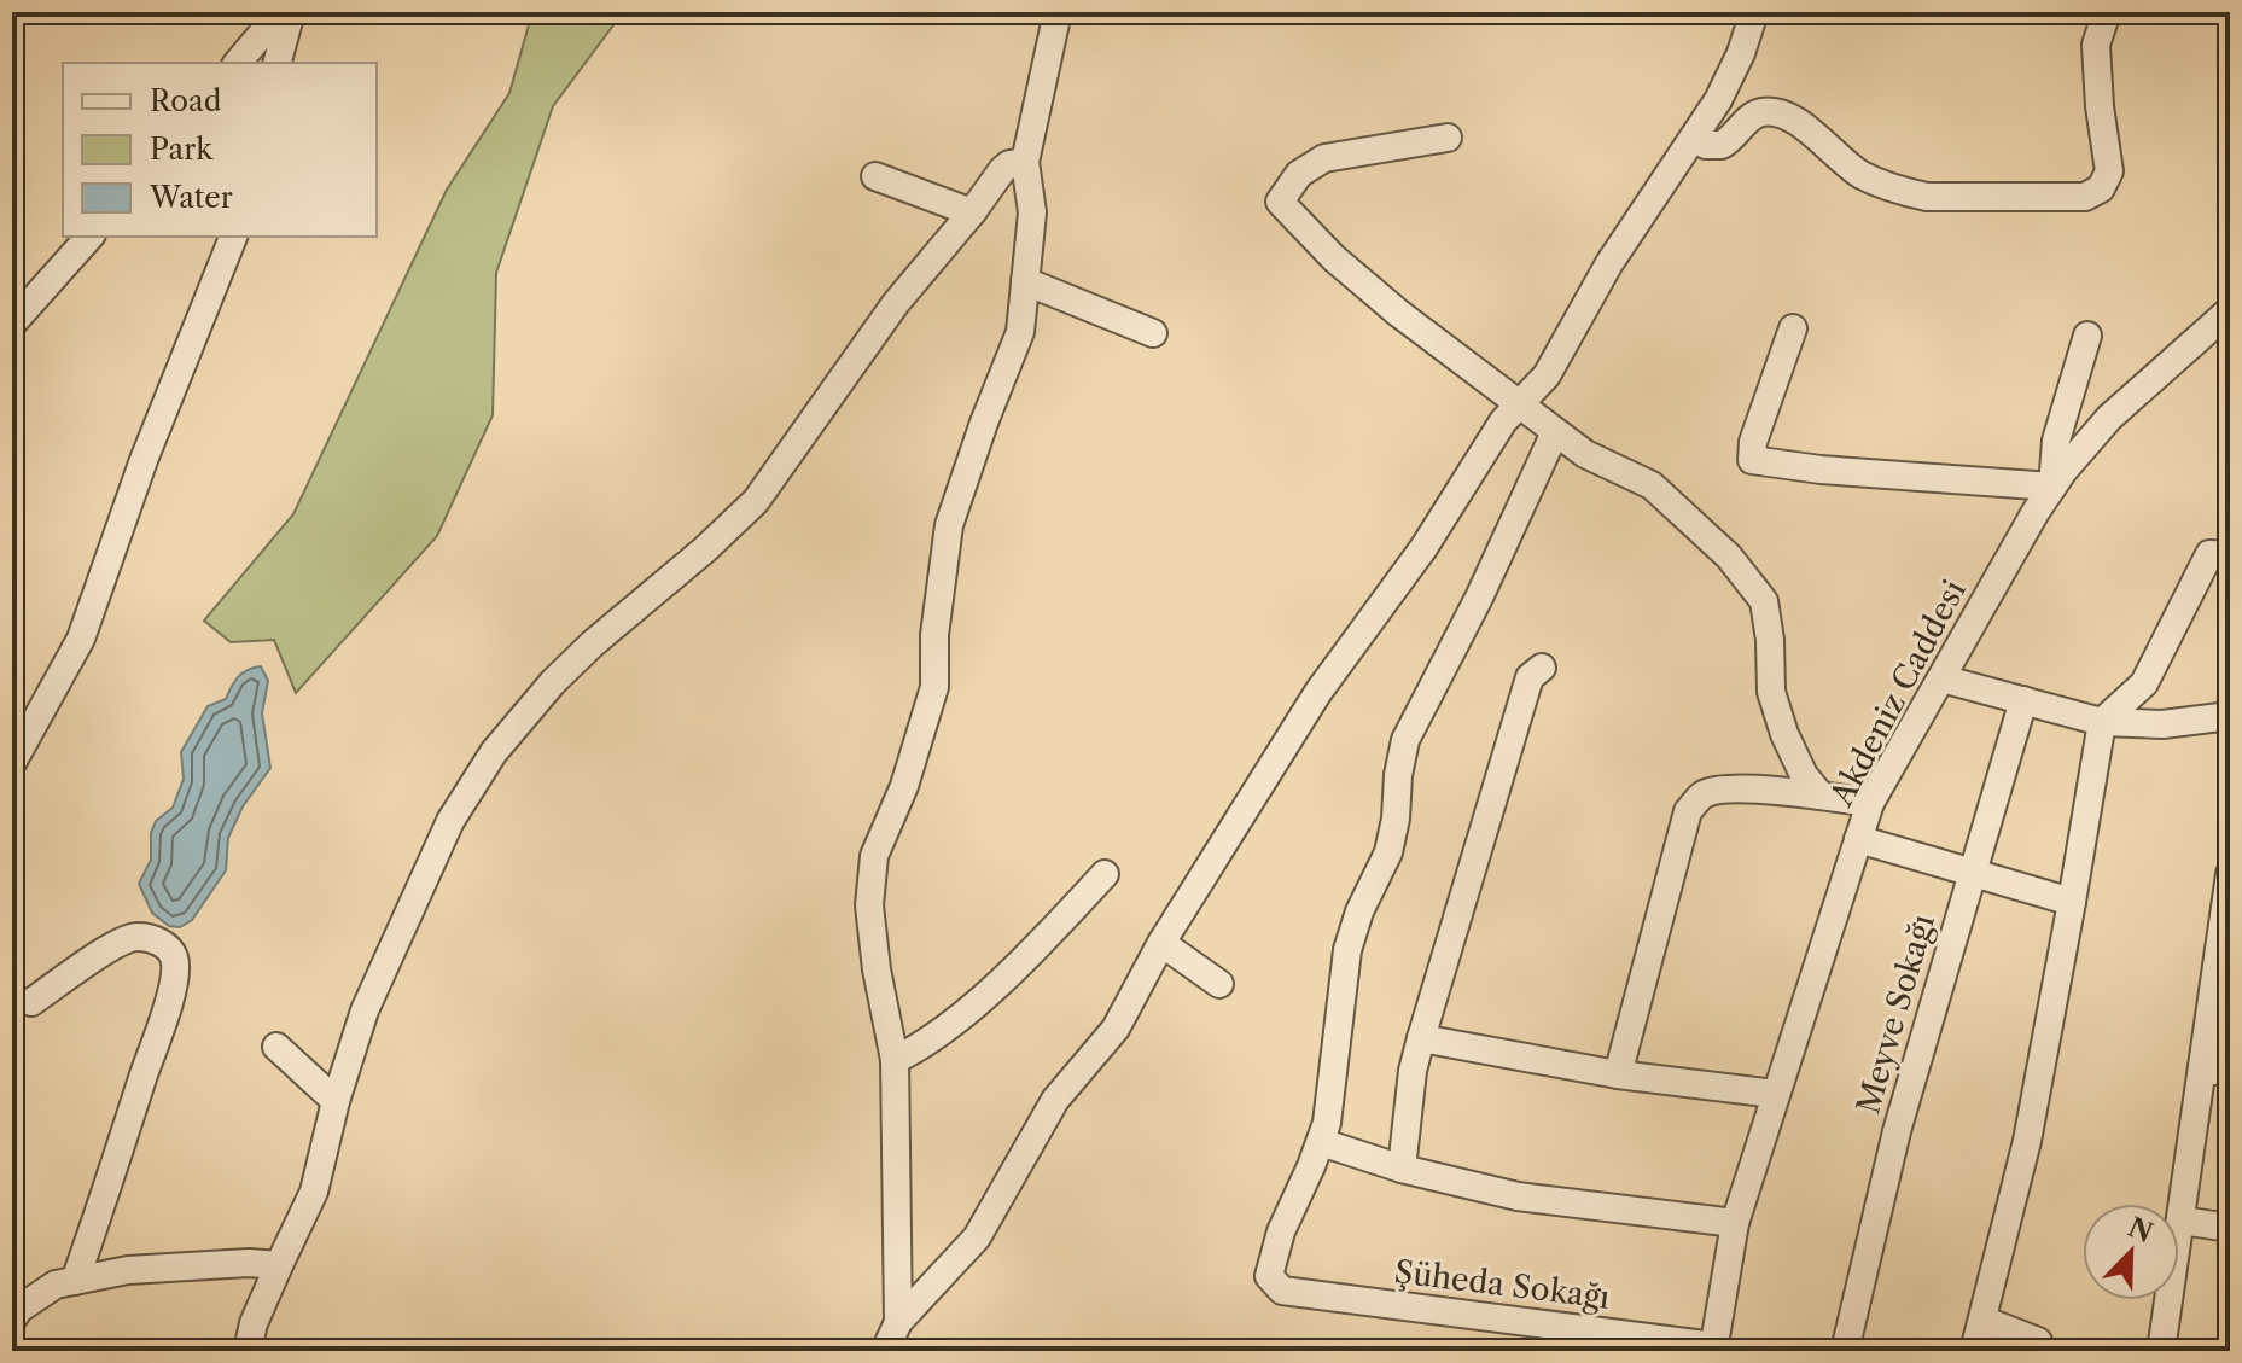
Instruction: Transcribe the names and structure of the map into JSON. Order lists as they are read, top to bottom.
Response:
{
  "streets": {
    "street": ["Akdeniz Caddesi", "Meyve Sokağı", "Şüheda Sokağı"]
  },
  "crossings": [
    ["Akdeniz Caddesi", "Şüheda Sokağı"]
  ],
  "legend": ["Road", "Park", "Water"],
  "north": "top right"
}
